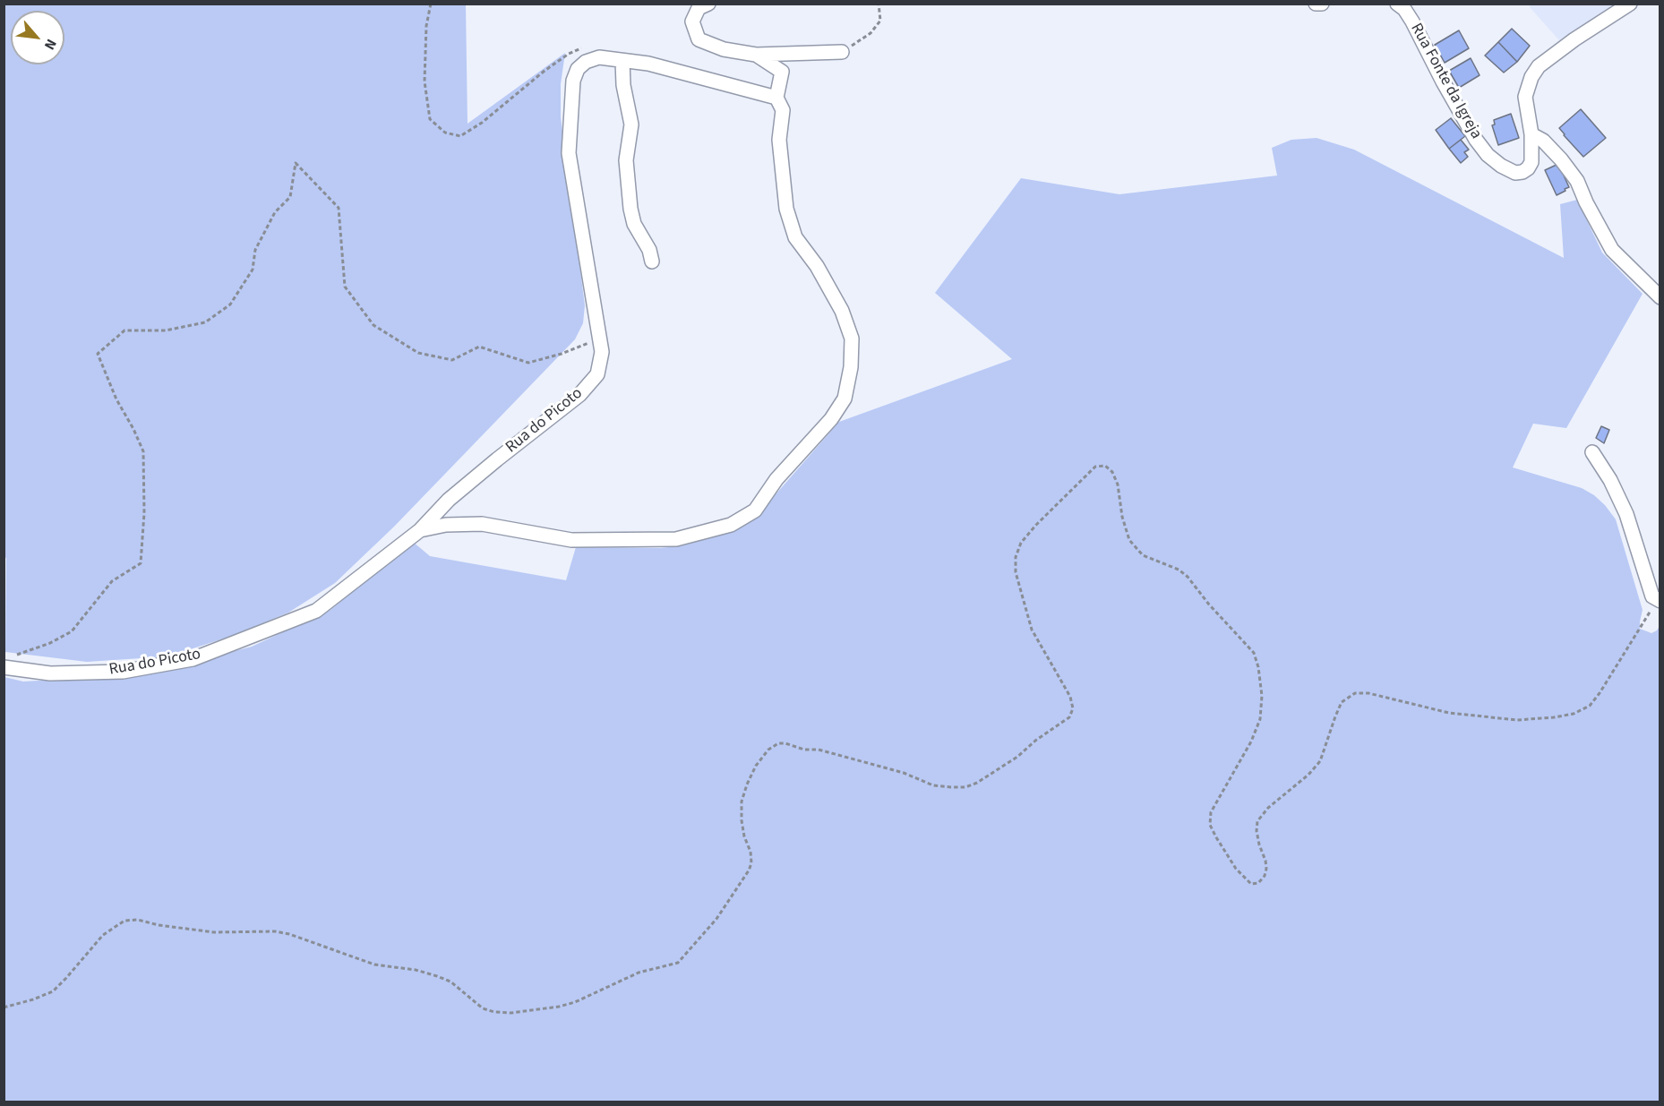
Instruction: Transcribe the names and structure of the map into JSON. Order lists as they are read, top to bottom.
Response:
{
  "streets": {
    "street": ["Rua Fonte da Igreja", "Rua do Picoto"]
  },
  "north": "bottom right"
}
